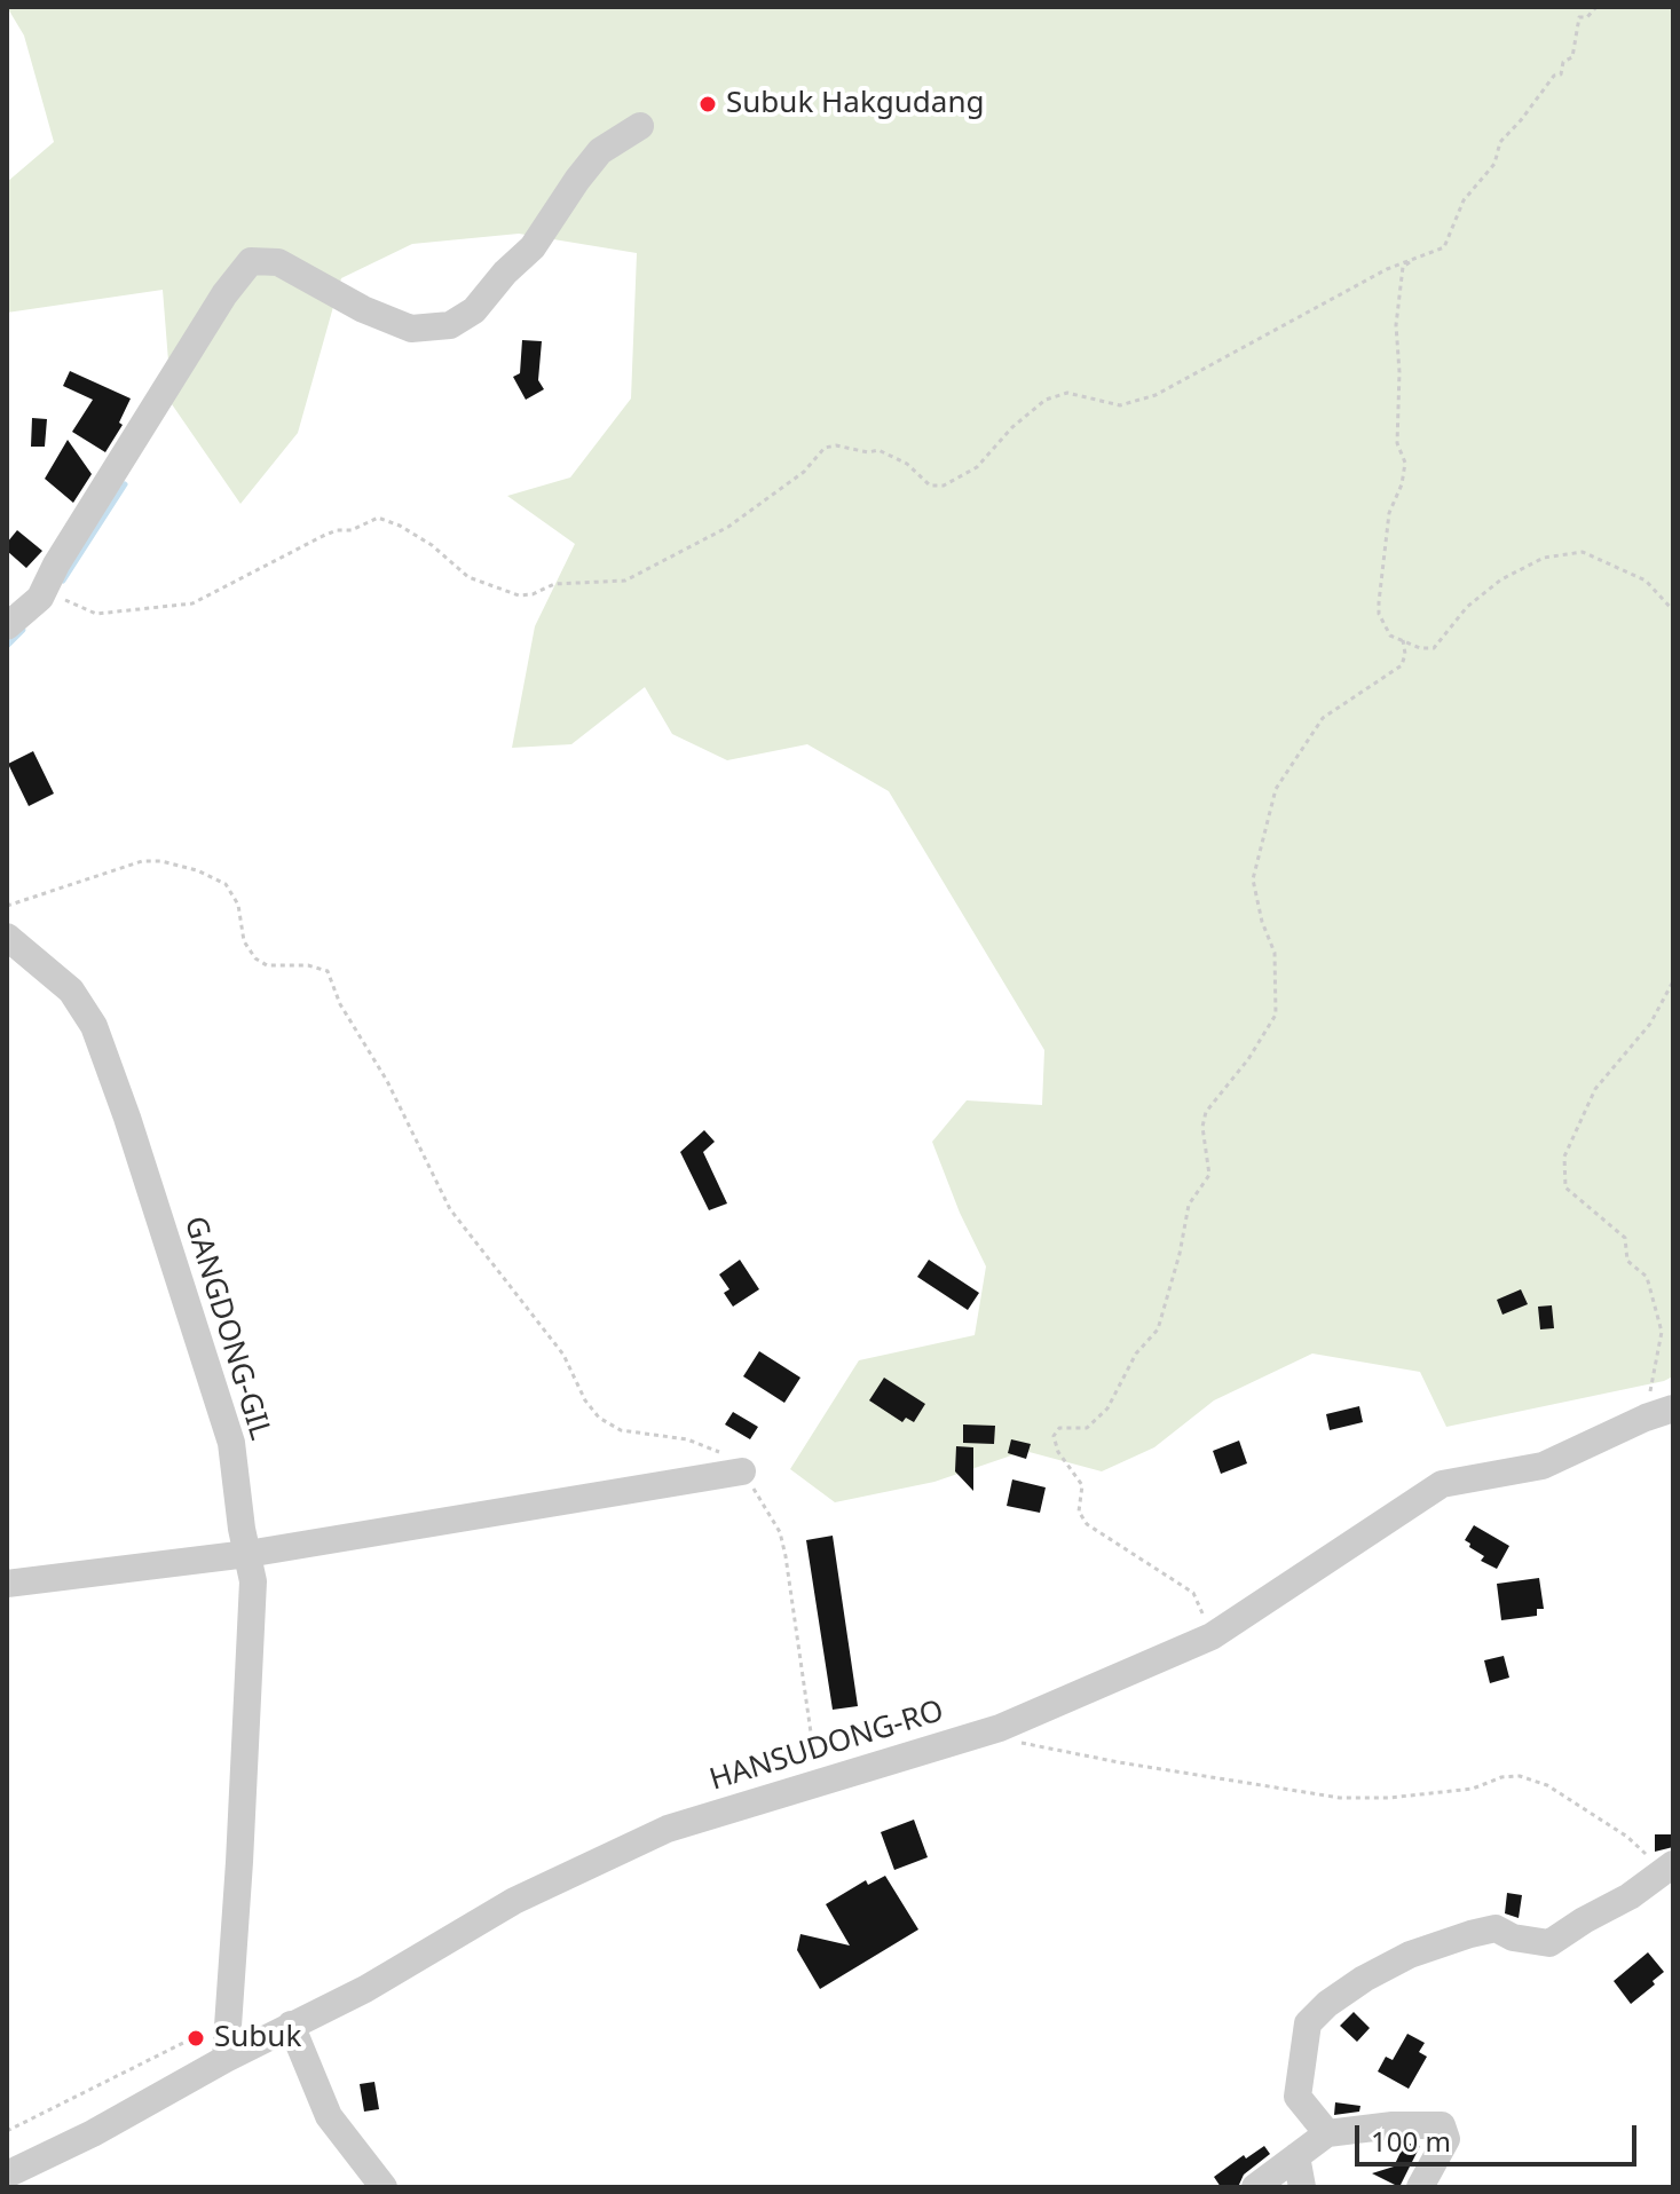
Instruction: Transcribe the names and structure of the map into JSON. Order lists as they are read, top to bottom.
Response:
{
  "streets": {
    "street": ["GANGDONG-GIL", "HANSUDONG-RO"]
  },
  "crossings": [
    ["GANGDONG-GIL", "HANSUDONG-RO"]
  ],
  "places": ["Subuk Hakgudang", "Subuk"],
  "scale_bar": "100 m"
}
